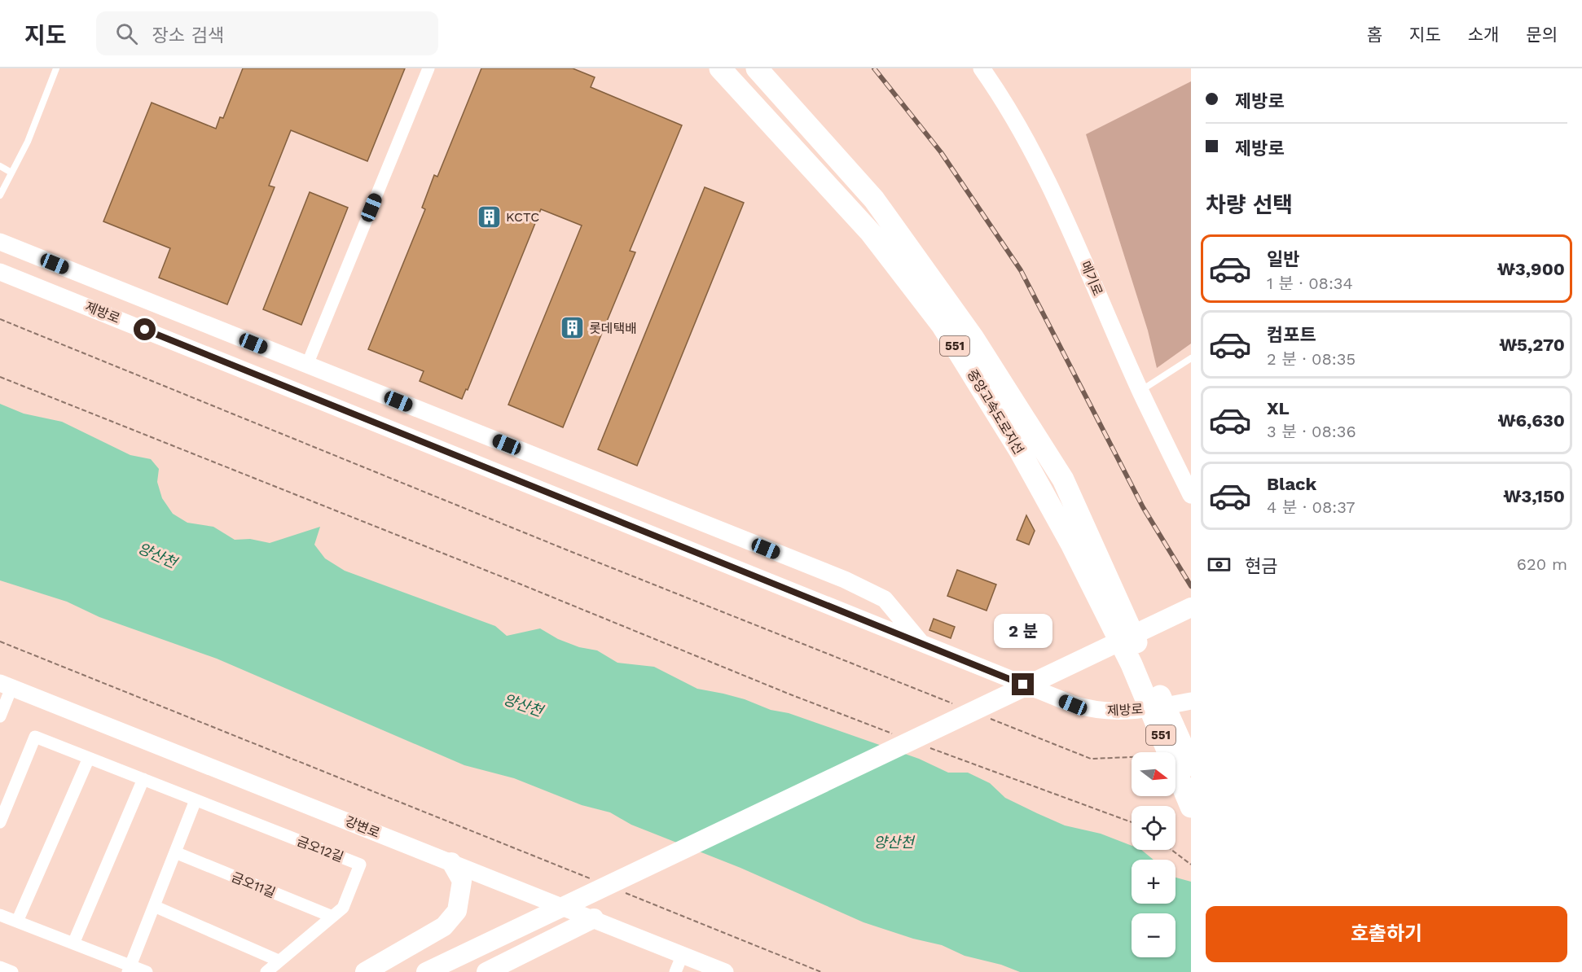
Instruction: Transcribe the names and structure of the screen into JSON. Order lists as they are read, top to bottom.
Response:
{
  "streets": {
    "highway": ["551", "중앙고속도로지선"],
    "street": [
      "메기로",
      "제방로",
      "강변로",
      "금오12길",
      "금오11길"
    ]
  },
  "crossings": [
    ["금오12길", "금오11길"]
  ],
  "water": ["양산천"],
  "places": {
    "building": ["KCTC", "롯데택배"]
  },
  "north": "right",
  "page": {
    "header": "지도",
    "search": "장소 검색",
    "nav": [
      "홈",
      "지도",
      "소개",
      "문의"
    ],
    "banner": ["제방로", "제방로"],
    "heading": "차량 선택",
    "list": [
      {
        "name": "일반",
        "note": "1 분 · 08:34",
        "value": "₩3,900"
      },
      {
        "name": "컴포트",
        "note": "2 분 · 08:35",
        "value": "₩5,270"
      },
      {
        "name": "XL",
        "note": "3 분 · 08:36",
        "value": "₩6,630"
      },
      {
        "name": "Black",
        "note": "4 분 · 08:37",
        "value": "₩3,150"
      }
    ],
    "pay": ["현금", "620 m"],
    "bubble": "2 분",
    "map_buttons": ["+", "−"],
    "buttons": "호출하기"
  }
}
